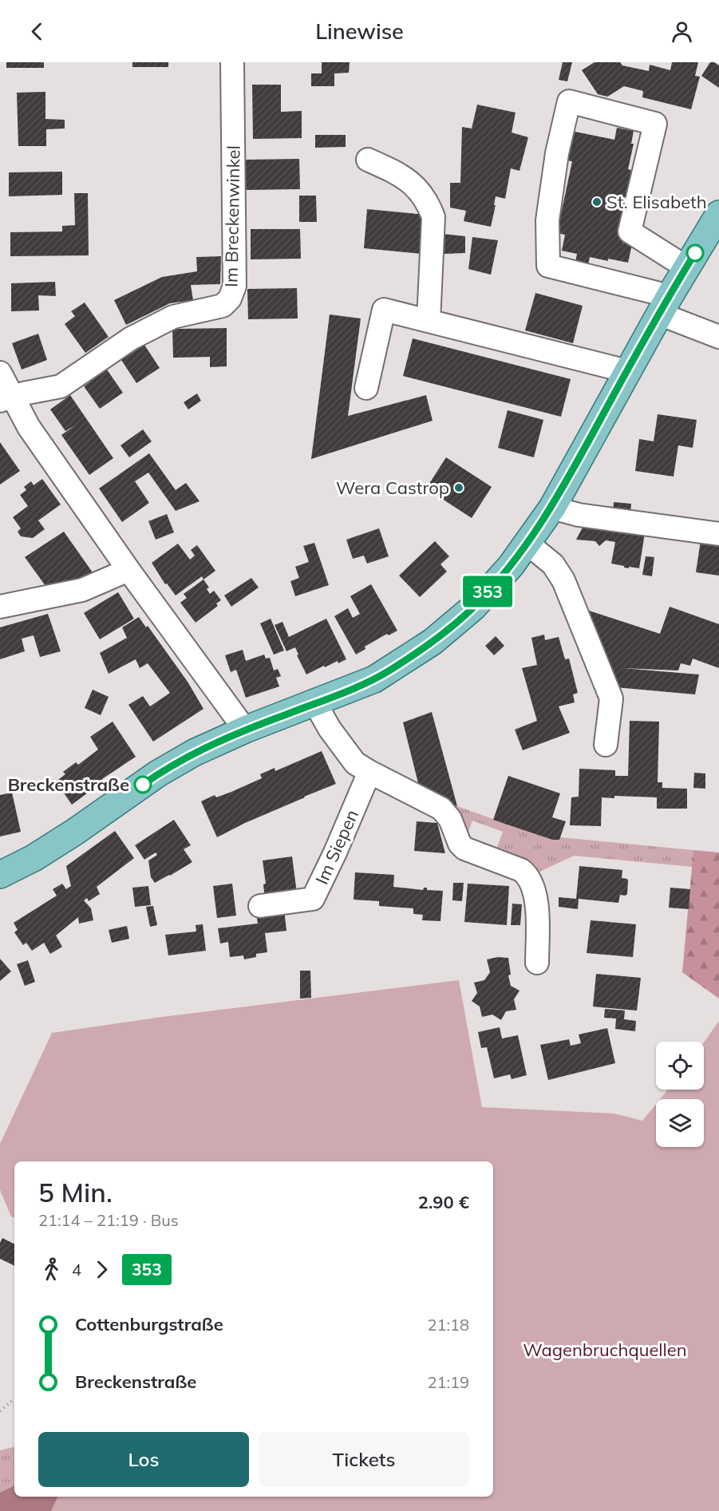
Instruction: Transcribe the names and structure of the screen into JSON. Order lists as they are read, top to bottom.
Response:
{
  "streets": {
    "street": ["Im Breckenwinkel", "Im Siepen"]
  },
  "parks": ["Wagenbruchquellen"],
  "places": ["St. Elisabeth", "Wera Castrop", "Breckenstraße"],
  "lines": ["bus line 353"],
  "page": {
    "header": "Linewise",
    "on_map": "353",
    "heading": ["5 Min.", "21:14 – 21:19 · Bus", "2.90 €"],
    "legs": ["4", "353"],
    "list": [
      {
        "name": "Cottenburgstraße",
        "value": "21:18"
      },
      {
        "name": "Breckenstraße",
        "value": "21:19"
      }
    ],
    "buttons": ["Los", "Tickets"]
  }
}
